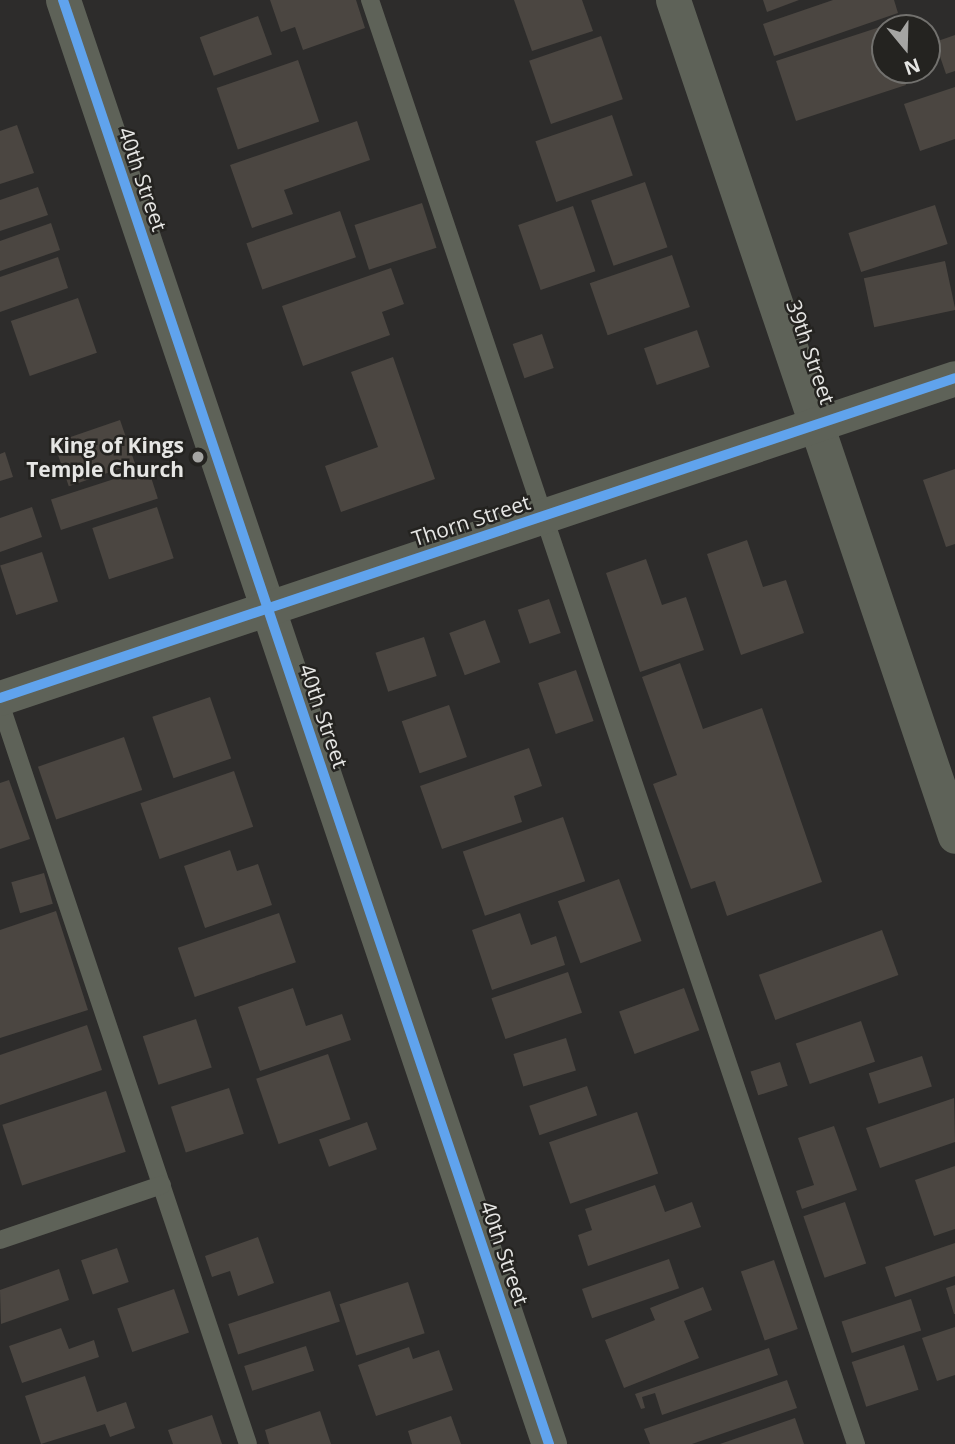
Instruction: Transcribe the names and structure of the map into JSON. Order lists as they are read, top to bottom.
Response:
{
  "streets": {
    "street": ["40th Street", "39th Street", "Thorn Street"]
  },
  "crossings": [
    ["40th Street", "Thorn Street"],
    ["39th Street", "Thorn Street"]
  ],
  "places": ["King of Kings Temple Church"],
  "north": "bottom"
}
